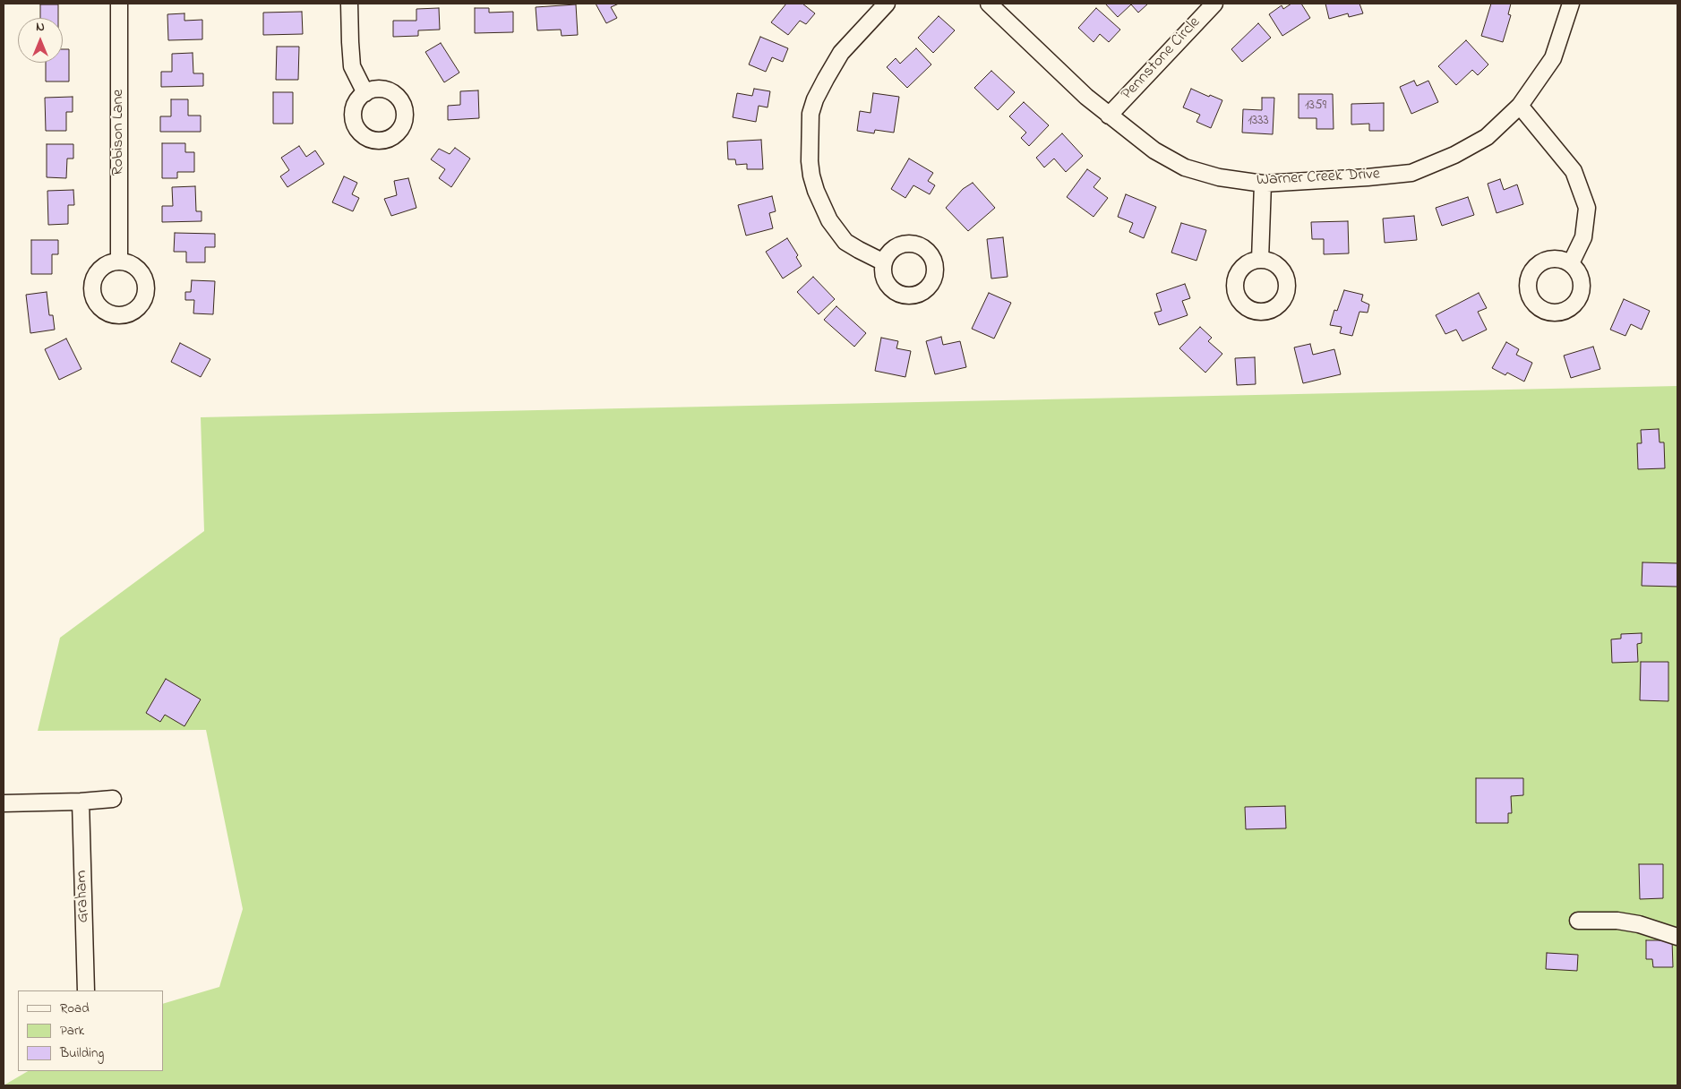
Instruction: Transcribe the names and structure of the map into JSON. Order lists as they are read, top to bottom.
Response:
{
  "streets": {
    "street": [
      "Pennstone Circle",
      "Robison Lane",
      "Warner Creek Drive",
      "Graham"
    ]
  },
  "crossings": [
    ["Pennstone Circle", "Warner Creek Drive"]
  ],
  "house_numbers": ["1359", "1333"],
  "legend": ["Road", "Park", "Building"],
  "north": "top"
}
